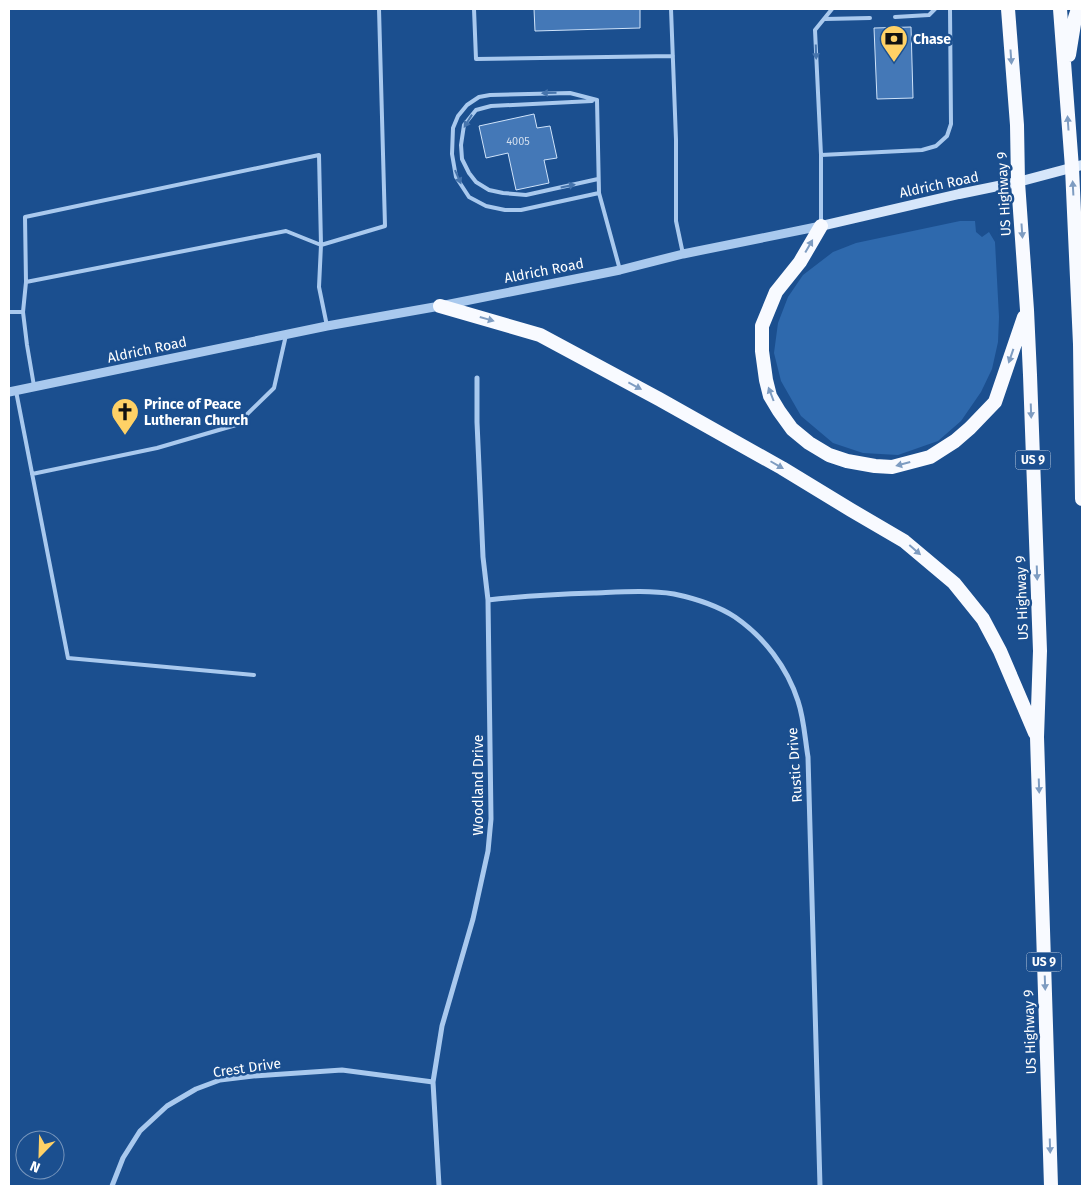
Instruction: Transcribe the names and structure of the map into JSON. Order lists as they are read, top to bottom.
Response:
{
  "streets": {
    "highway": ["US Highway 9", "US 9"],
    "main road": ["Aldrich Road"],
    "street": ["Rustic Drive", "Woodland Drive", "Crest Drive"]
  },
  "crossings": [
    ["Aldrich Road", "US Highway 9"],
    ["Rustic Drive", "Woodland Drive"],
    ["Woodland Drive", "Crest Drive"]
  ],
  "places": {
    "bank": ["Chase"],
    "church": ["Prince of Peace Lutheran Church"]
  },
  "house_numbers": ["4005"],
  "north": "bottom left"
}
